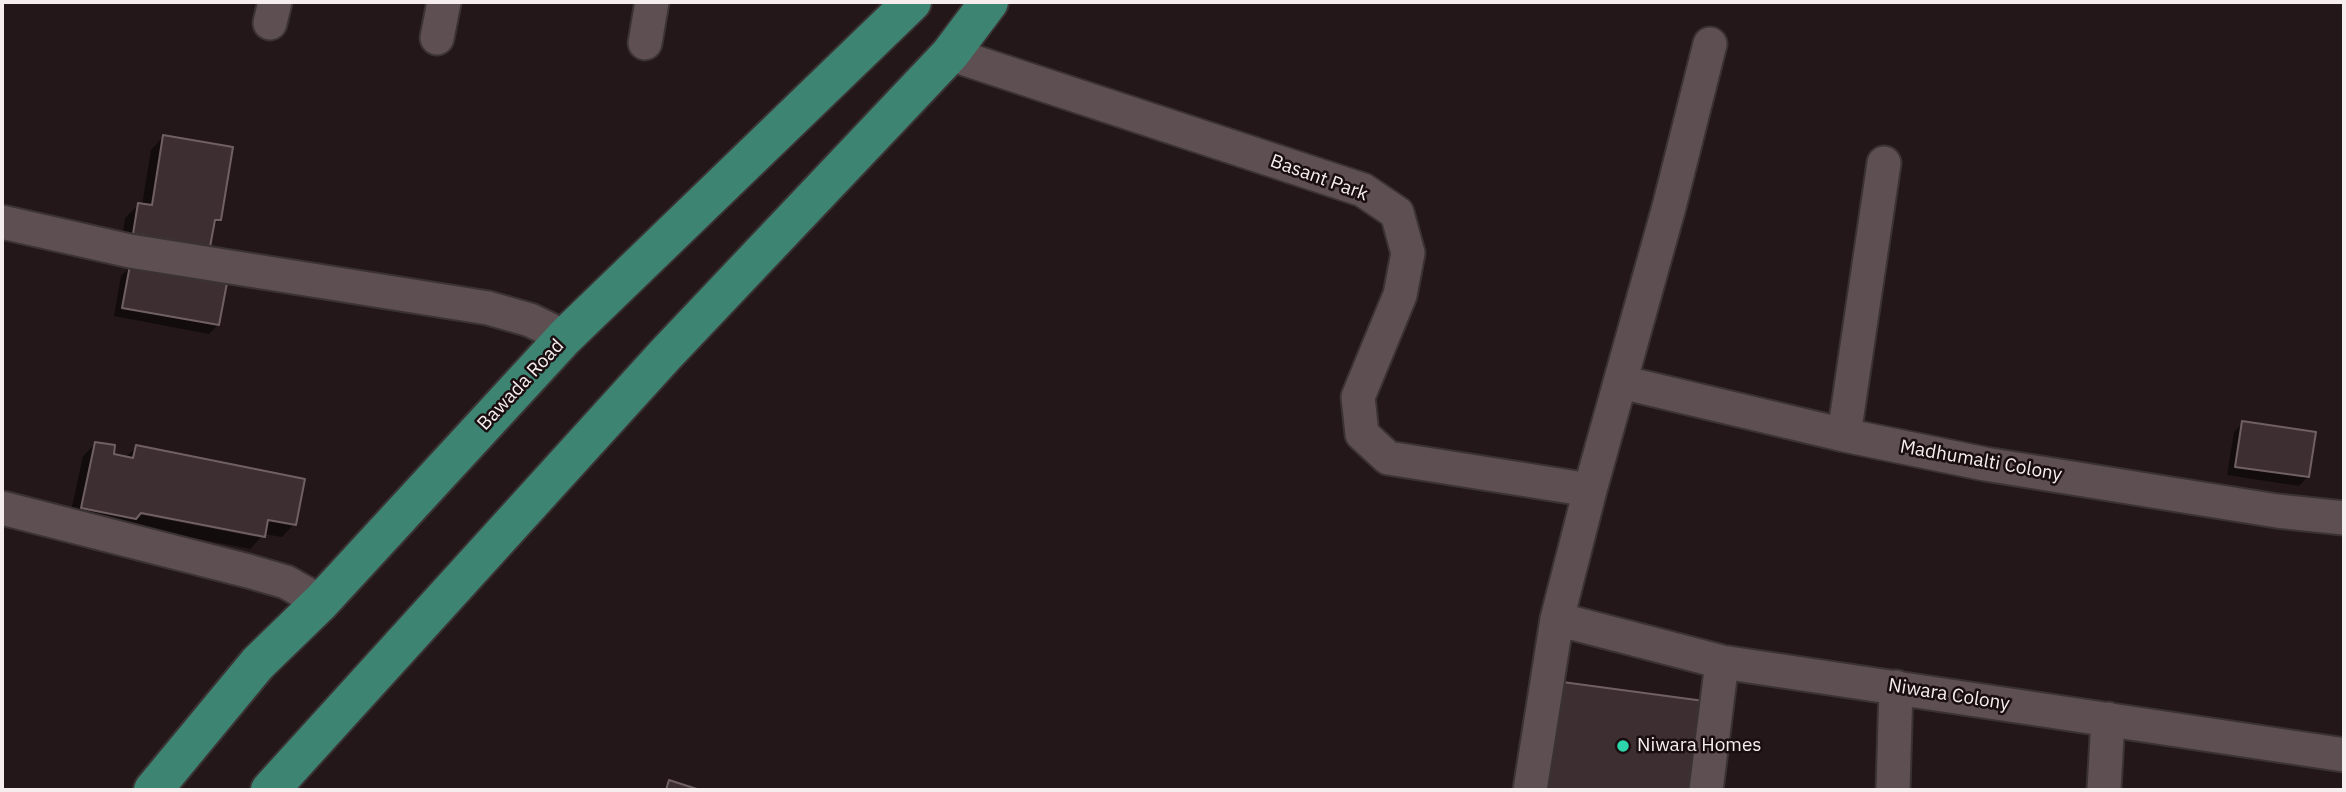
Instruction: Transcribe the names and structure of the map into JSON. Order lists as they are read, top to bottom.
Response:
{
  "streets": {
    "main road": ["Bawada Road"],
    "street": ["Basant Park", "Madhumalti Colony", "Niwara Colony"]
  },
  "places": ["Niwara Homes"]
}
